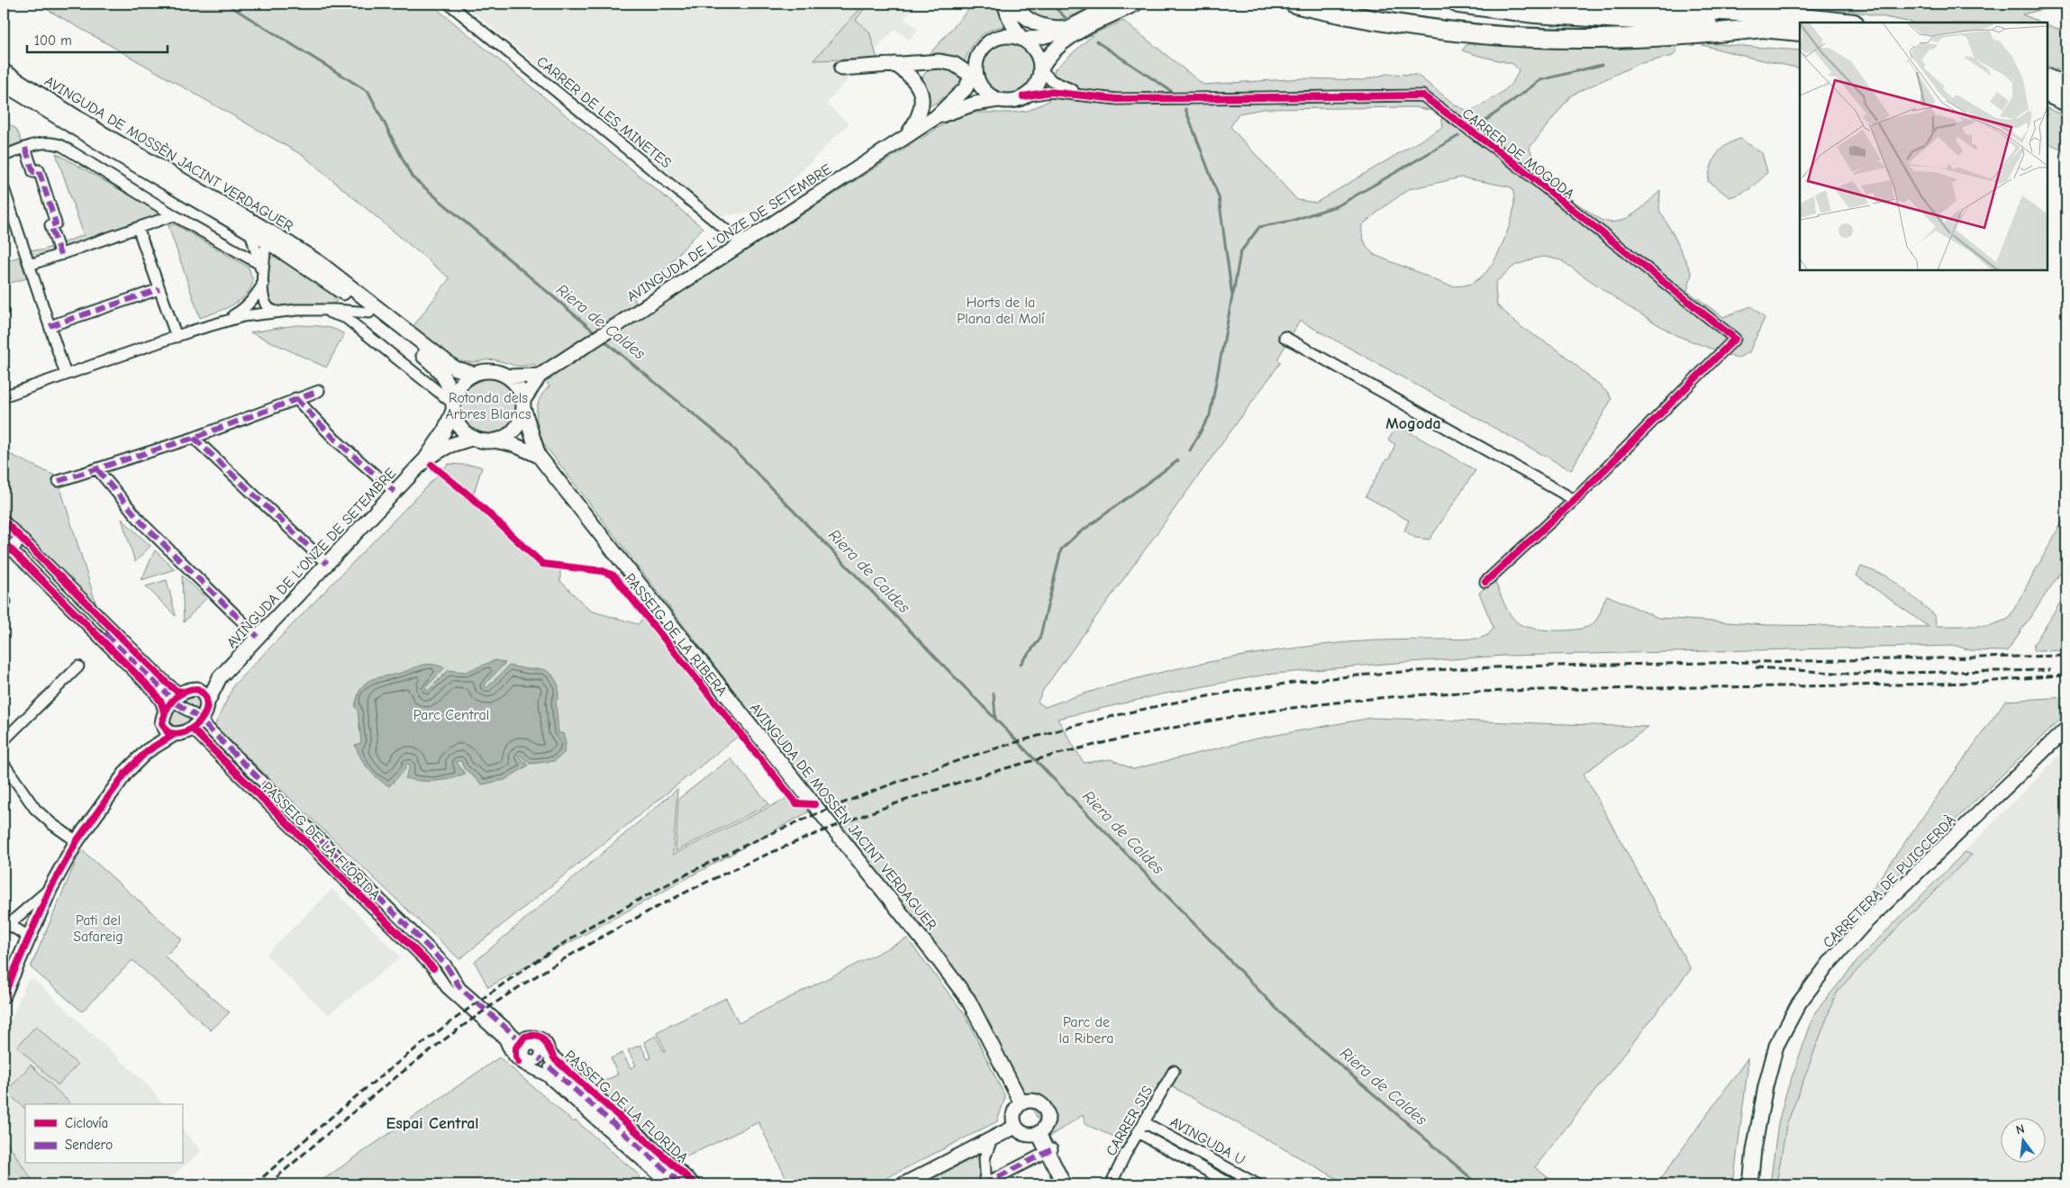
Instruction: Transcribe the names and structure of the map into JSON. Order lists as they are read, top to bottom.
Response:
{
  "streets": {
    "main road": ["AVINGUDA DE MOSSÈN JACINT VERDAGUER", "AVINGUDA DE L'ONZE DE SETEMBRE", "CARRETERA DE PUIGCERDÀ"],
    "street": [
      "CARRER DE LES MINETES",
      "CARRER DE MOGODA",
      "PASSEIG DE LA FLORIDA",
      "CARRER SIS",
      "AVINGUDA U"
    ],
    "cycle path": ["PASSEIG DE LA RIBERA"]
  },
  "crossings": [
    ["CARRER DE LES MINETES", "AVINGUDA DE L'ONZE DE SETEMBRE"],
    ["AVINGUDA DE MOSSÈN JACINT VERDAGUER", "AVINGUDA DE L'ONZE DE SETEMBRE"],
    ["CARRER DE MOGODA", "AVINGUDA DE L'ONZE DE SETEMBRE"],
    ["AVINGUDA DE L'ONZE DE SETEMBRE", "PASSEIG DE LA FLORIDA"],
    ["CARRER SIS", "AVINGUDA U"]
  ],
  "districts": ["Mogoda", "Espai Central"],
  "water": ["Riera de Caldes"],
  "parks": [
    "Horts de la Plana del Molí",
    "Rotonda dels Arbres Blancs",
    "Parc Central",
    "Pati del Safareig",
    "Parc de la Ribera"
  ],
  "legend": ["Ciclovía", "Sendero"],
  "scale_bar": "100 m",
  "north": "top"
}
